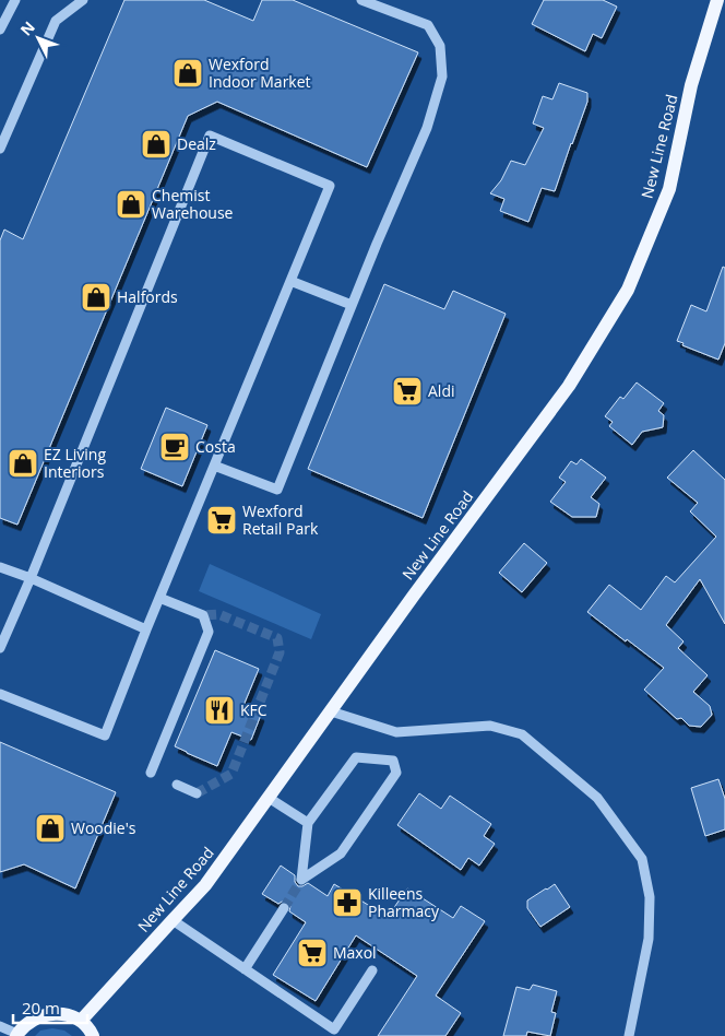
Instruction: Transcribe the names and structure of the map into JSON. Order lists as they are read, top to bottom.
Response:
{
  "streets": {
    "main road": ["New Line Road"]
  },
  "places": {
    "shop": [
      "Wexford Indoor Market",
      "Dealz",
      "Chemist Warehouse",
      "Halfords",
      "EZ Living Interiors",
      "Woodie's"
    ],
    "supermarket": ["Aldi", "Wexford Retail Park", "Maxol"],
    "cafe": ["Costa"],
    "restaurant": ["KFC"],
    "pharmacy": ["Killeens Pharmacy"]
  },
  "scale_bar": "20 m",
  "north": "top left"
}
